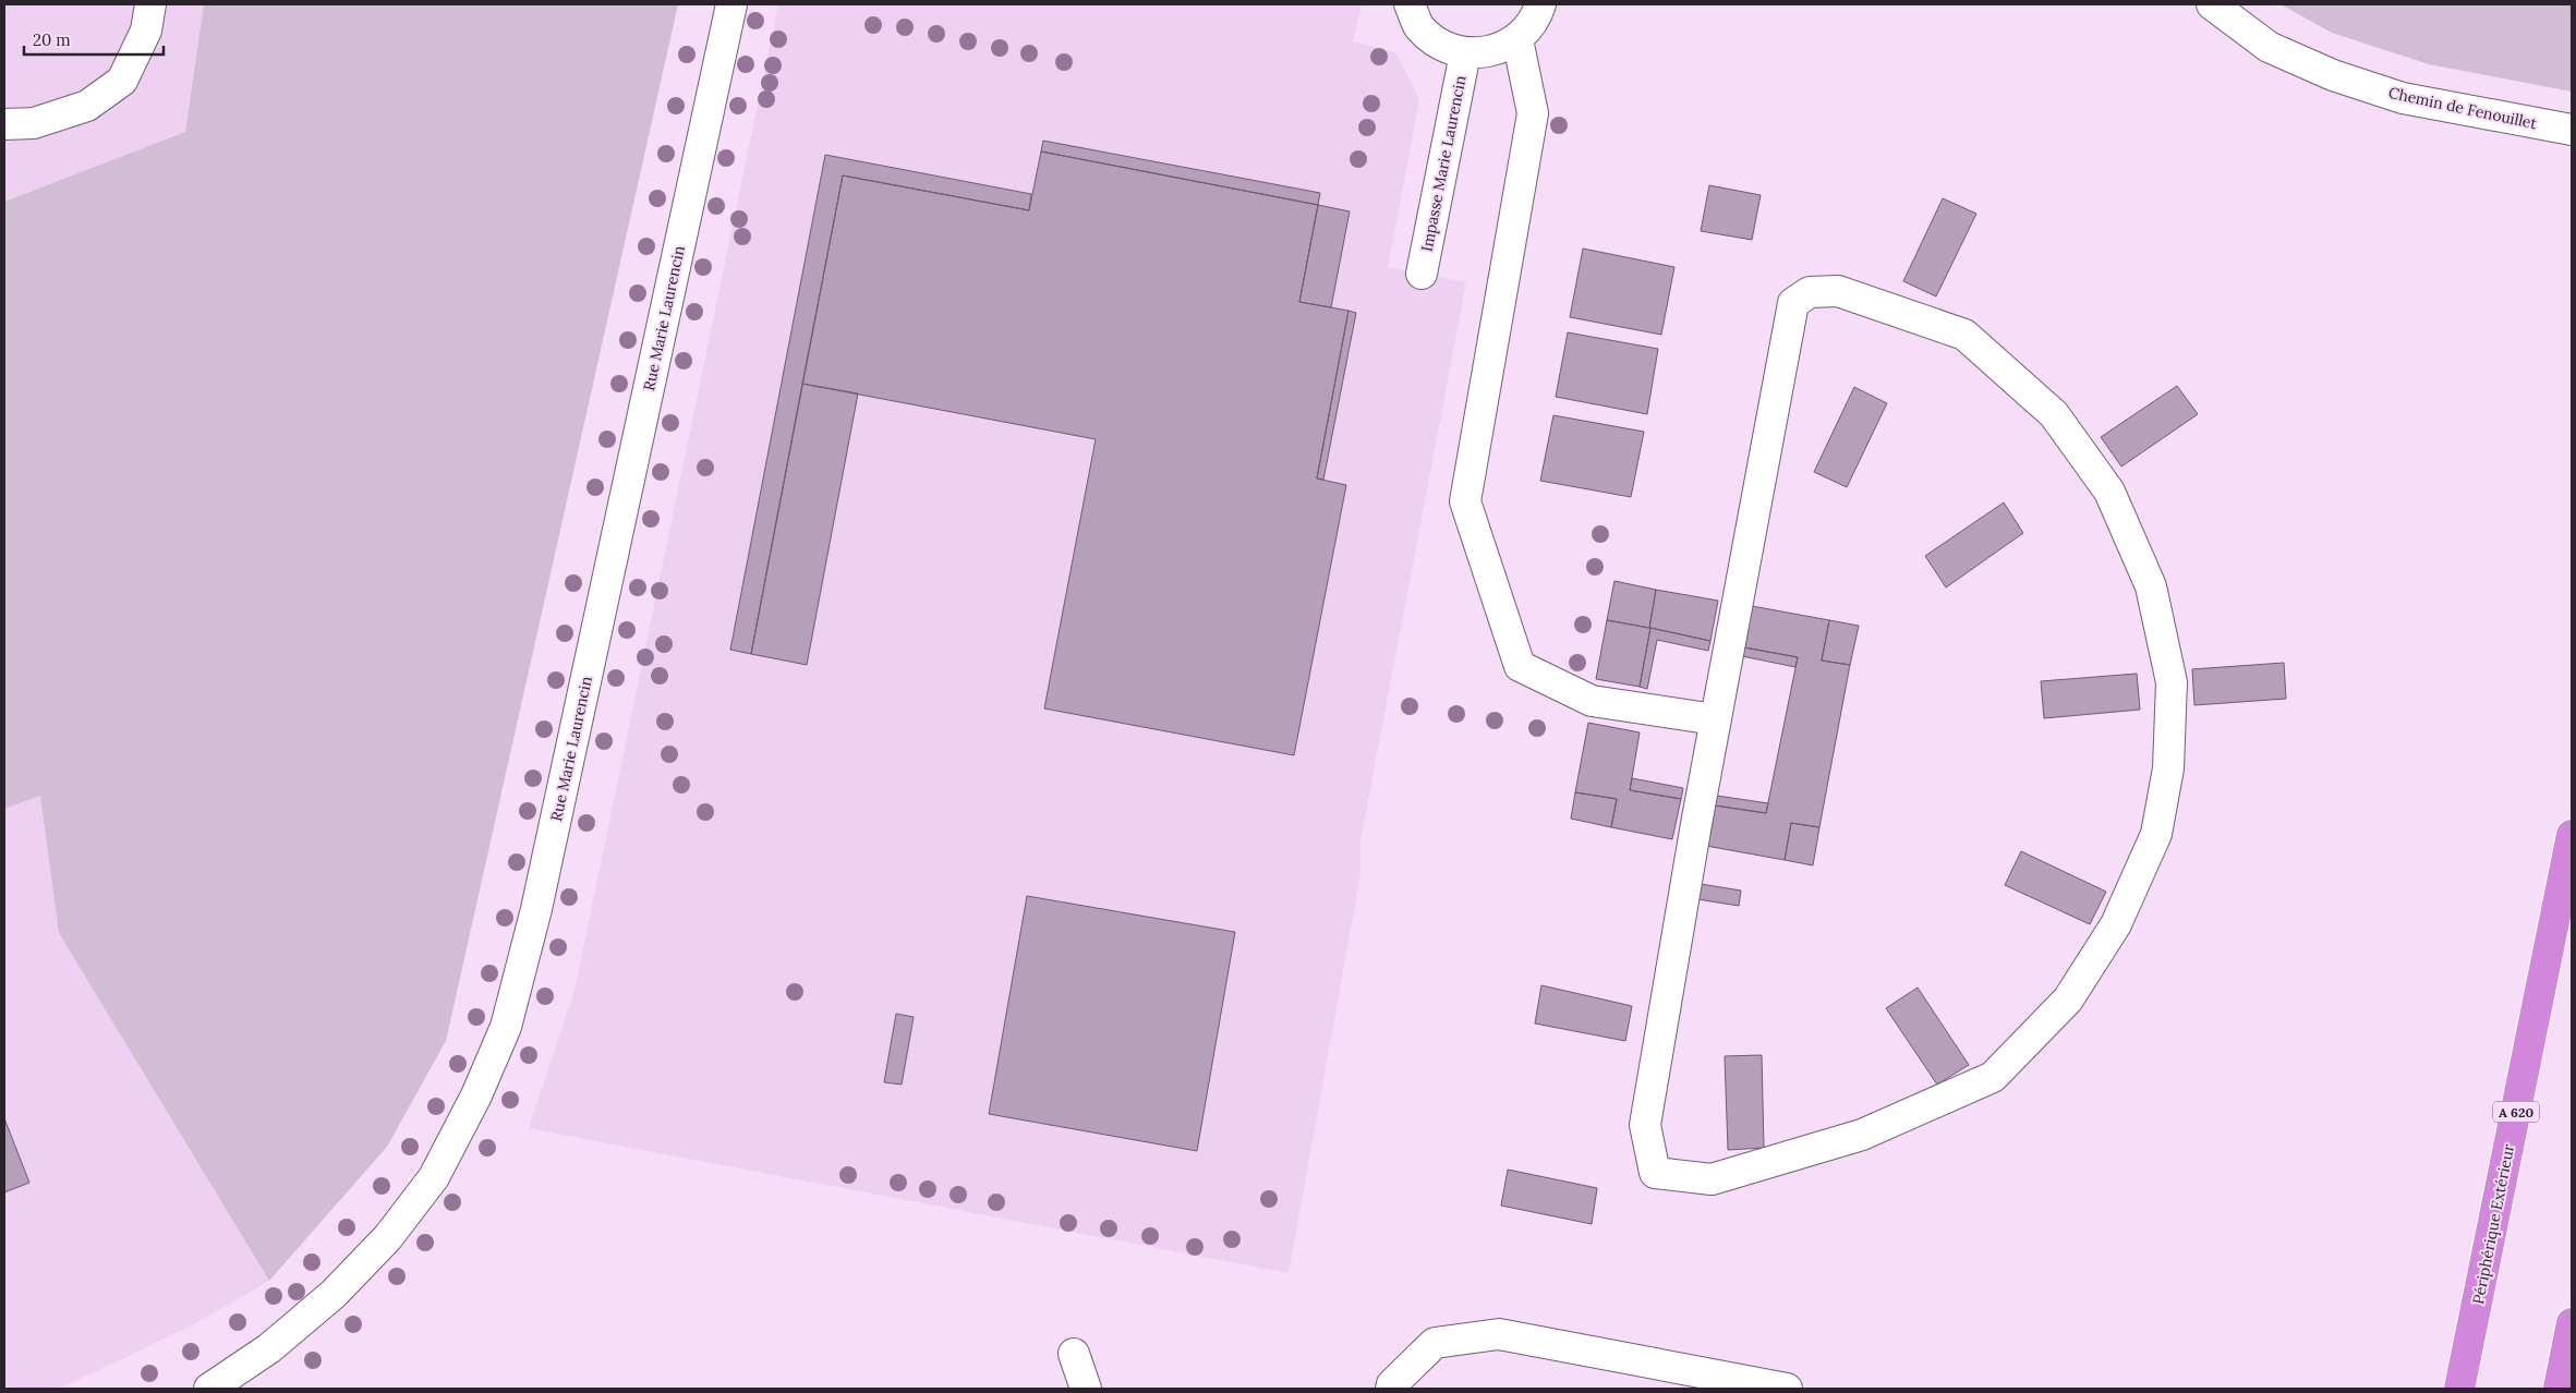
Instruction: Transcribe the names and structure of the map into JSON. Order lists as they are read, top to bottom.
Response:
{
  "streets": {
    "highway": ["A 620", "Périphérique Extérieur"],
    "street": ["Chemin de Fenouillet", "Impasse Marie Laurencin", "Rue Marie Laurencin"]
  },
  "scale_bar": "20 m"
}
